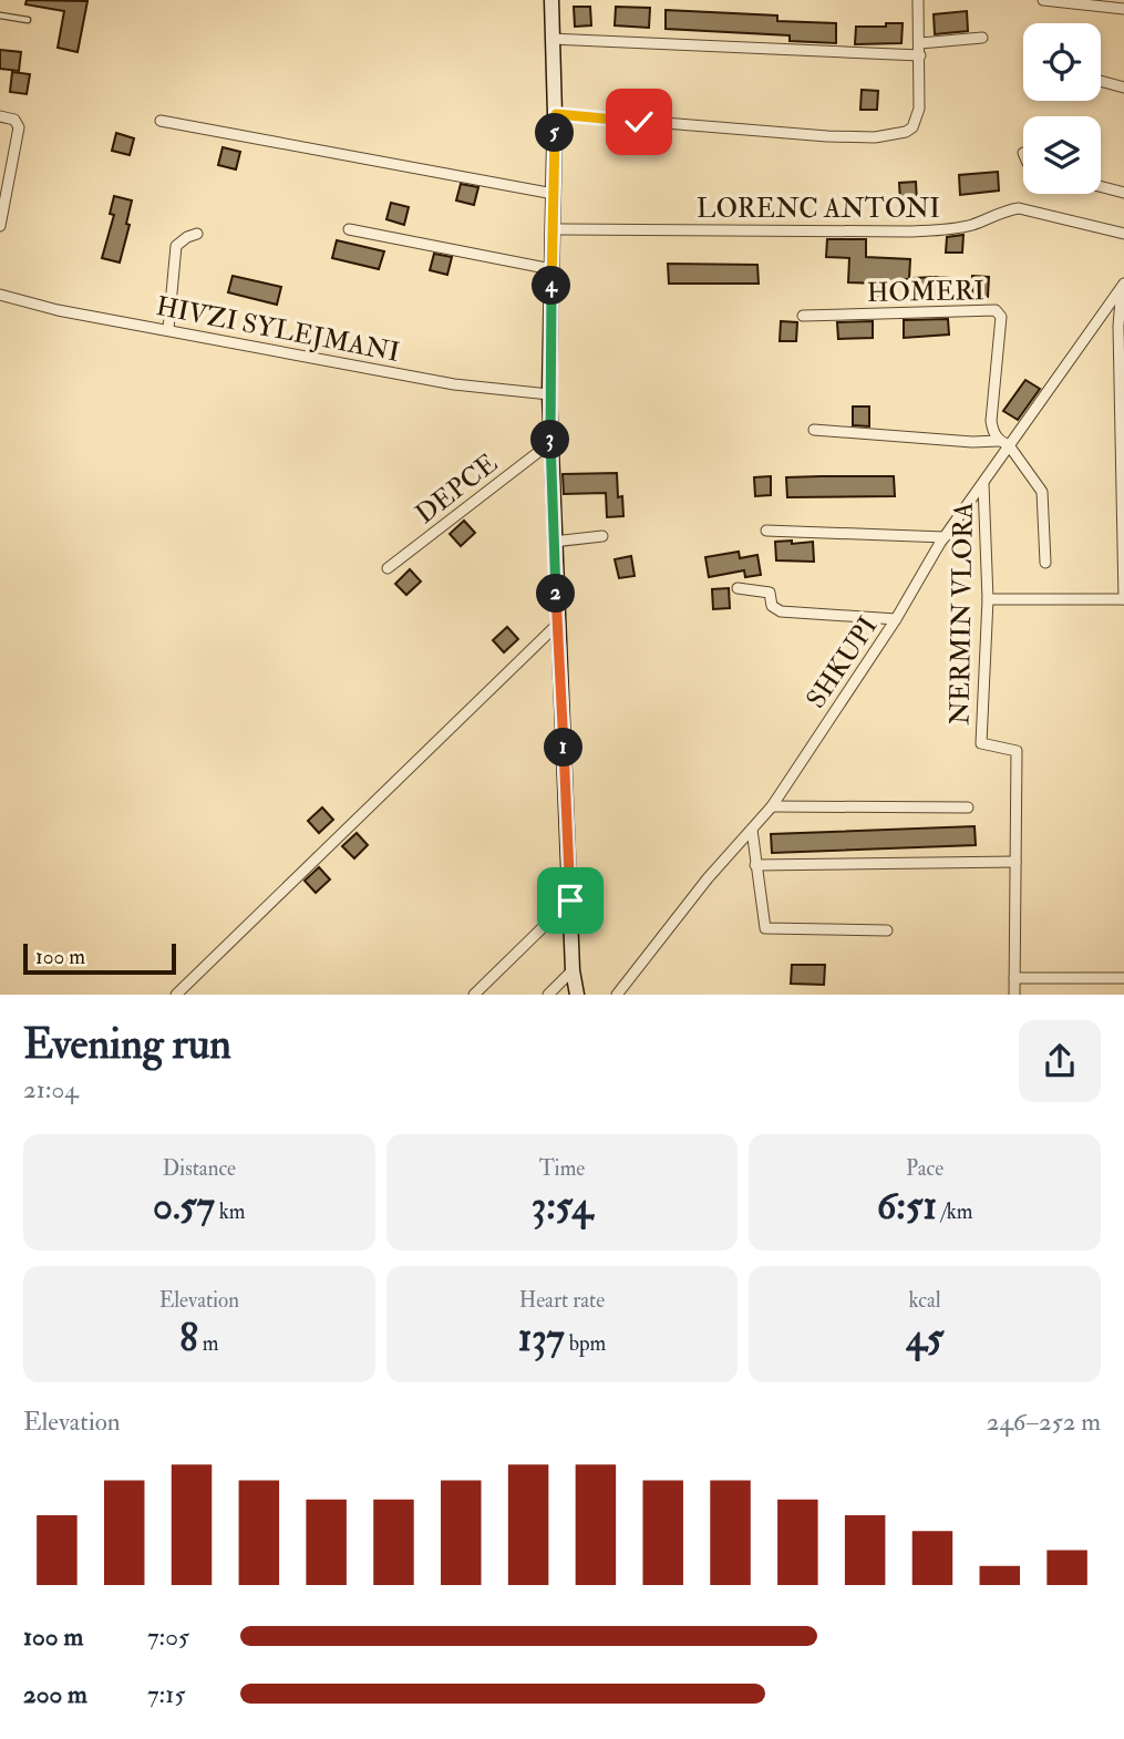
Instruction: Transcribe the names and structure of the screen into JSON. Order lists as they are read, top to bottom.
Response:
{
  "streets": {
    "street": [
      "LORENC ANTONI",
      "HOMERI",
      "HIVZI SYLEJMANI",
      "DEPCE",
      "NERMIN VLORA",
      "SHKUPI"
    ]
  },
  "crossings": [
    ["HOMERI", "SHKUPI"],
    ["NERMIN VLORA", "SHKUPI"]
  ],
  "scale_bar": "100 m",
  "page": {
    "pins": [
      "5",
      "4",
      "3",
      "2",
      "1"
    ],
    "scale": "100 m",
    "heading": ["Evening run", "21:04"],
    "stats": [
      ["Distance", "0.57 km"],
      ["Time", "3:54"],
      ["Pace", "6:51 /km"],
      ["Elevation", "8 m"],
      ["Heart rate", "137 bpm"],
      ["kcal", "45"]
    ],
    "chart": ["Elevation", "246–252 m"],
    "list": [
      {
        "name": "100 m",
        "note": "7:05"
      },
      {
        "name": "200 m",
        "note": "7:15"
      }
    ]
  }
}
